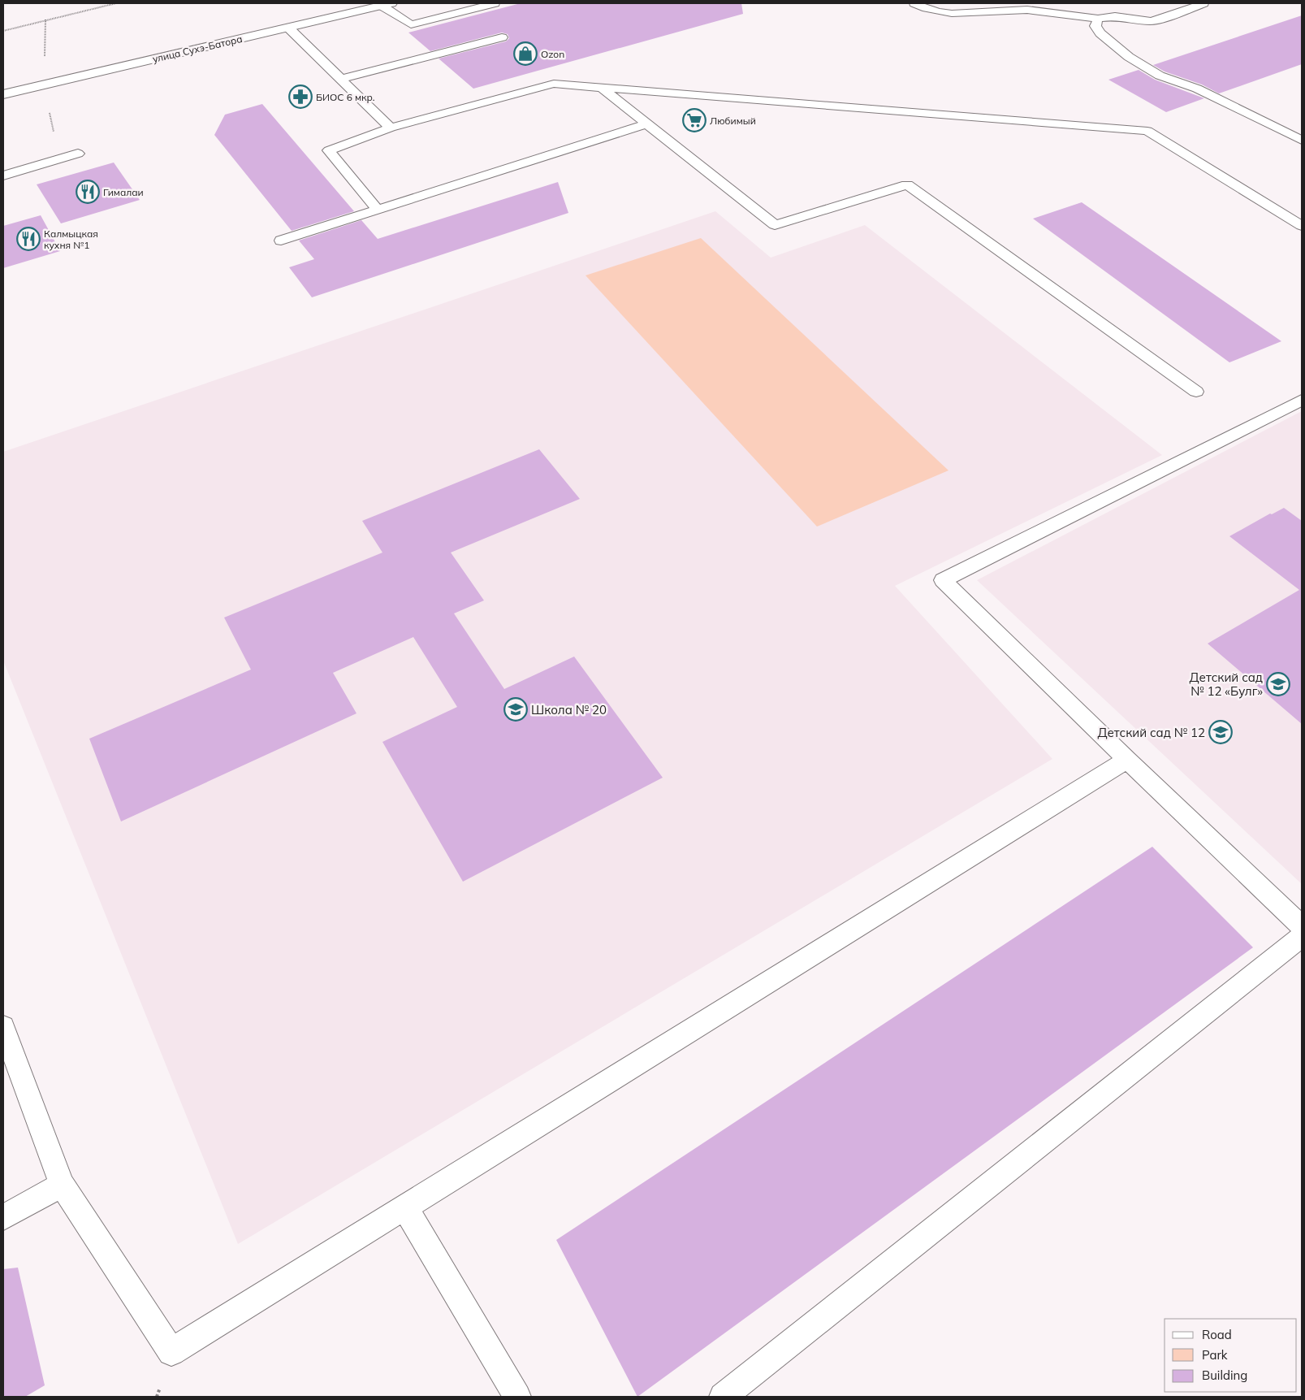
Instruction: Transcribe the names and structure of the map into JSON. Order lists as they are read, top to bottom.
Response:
{
  "streets": {
    "main road": ["улица Сухэ-Батора"]
  },
  "places": {
    "shop": ["Ozon"],
    "pharmacy": ["БИОС 6 мкр."],
    "supermarket": ["Любимый"],
    "restaurant": ["Гималаи", "Калмыцкая кухня №1"],
    "school or university": ["Детский сад № 12 «Булг»", "Школа № 20", "Детский сад № 12"]
  },
  "legend": ["Road", "Park", "Building"]
}
